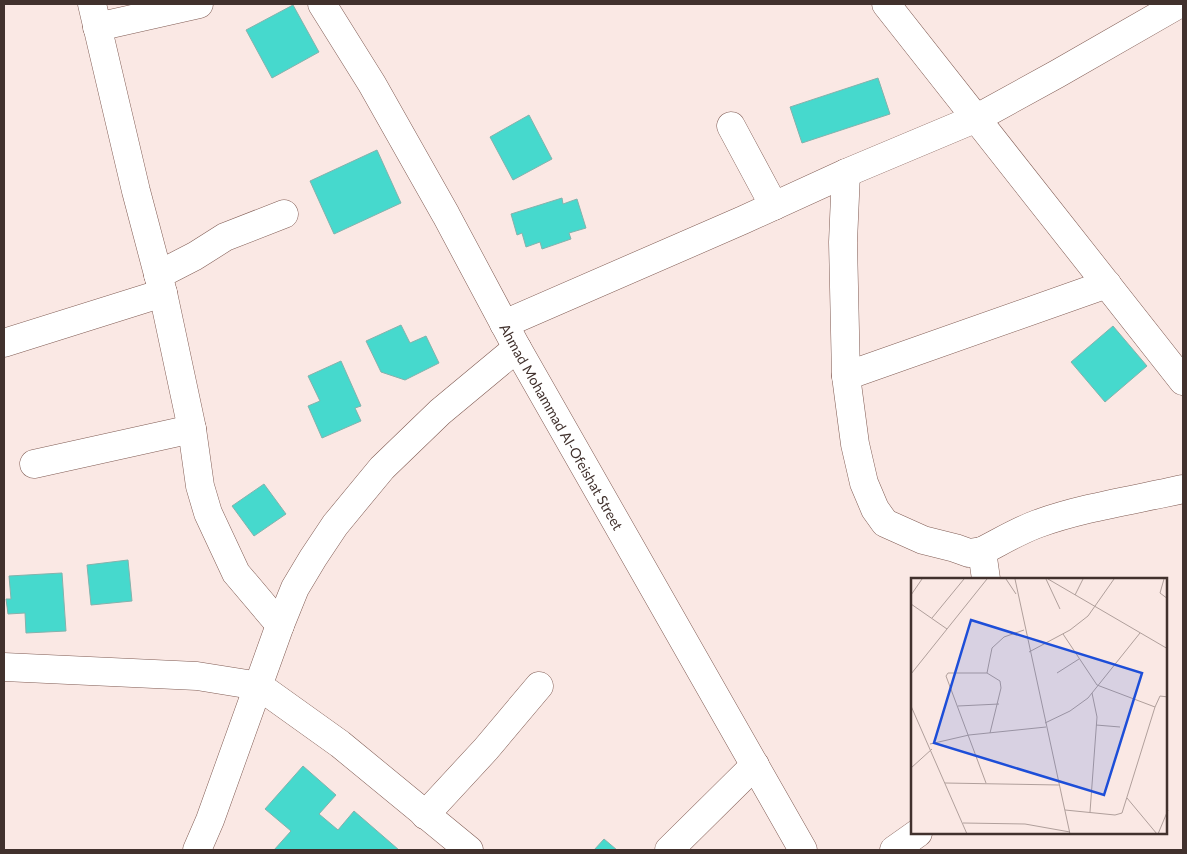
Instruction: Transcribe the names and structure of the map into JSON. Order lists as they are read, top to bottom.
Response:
{
  "streets": {
    "street": ["Ahmad Mohammad Al-Ofeishat Street"]
  }
}
